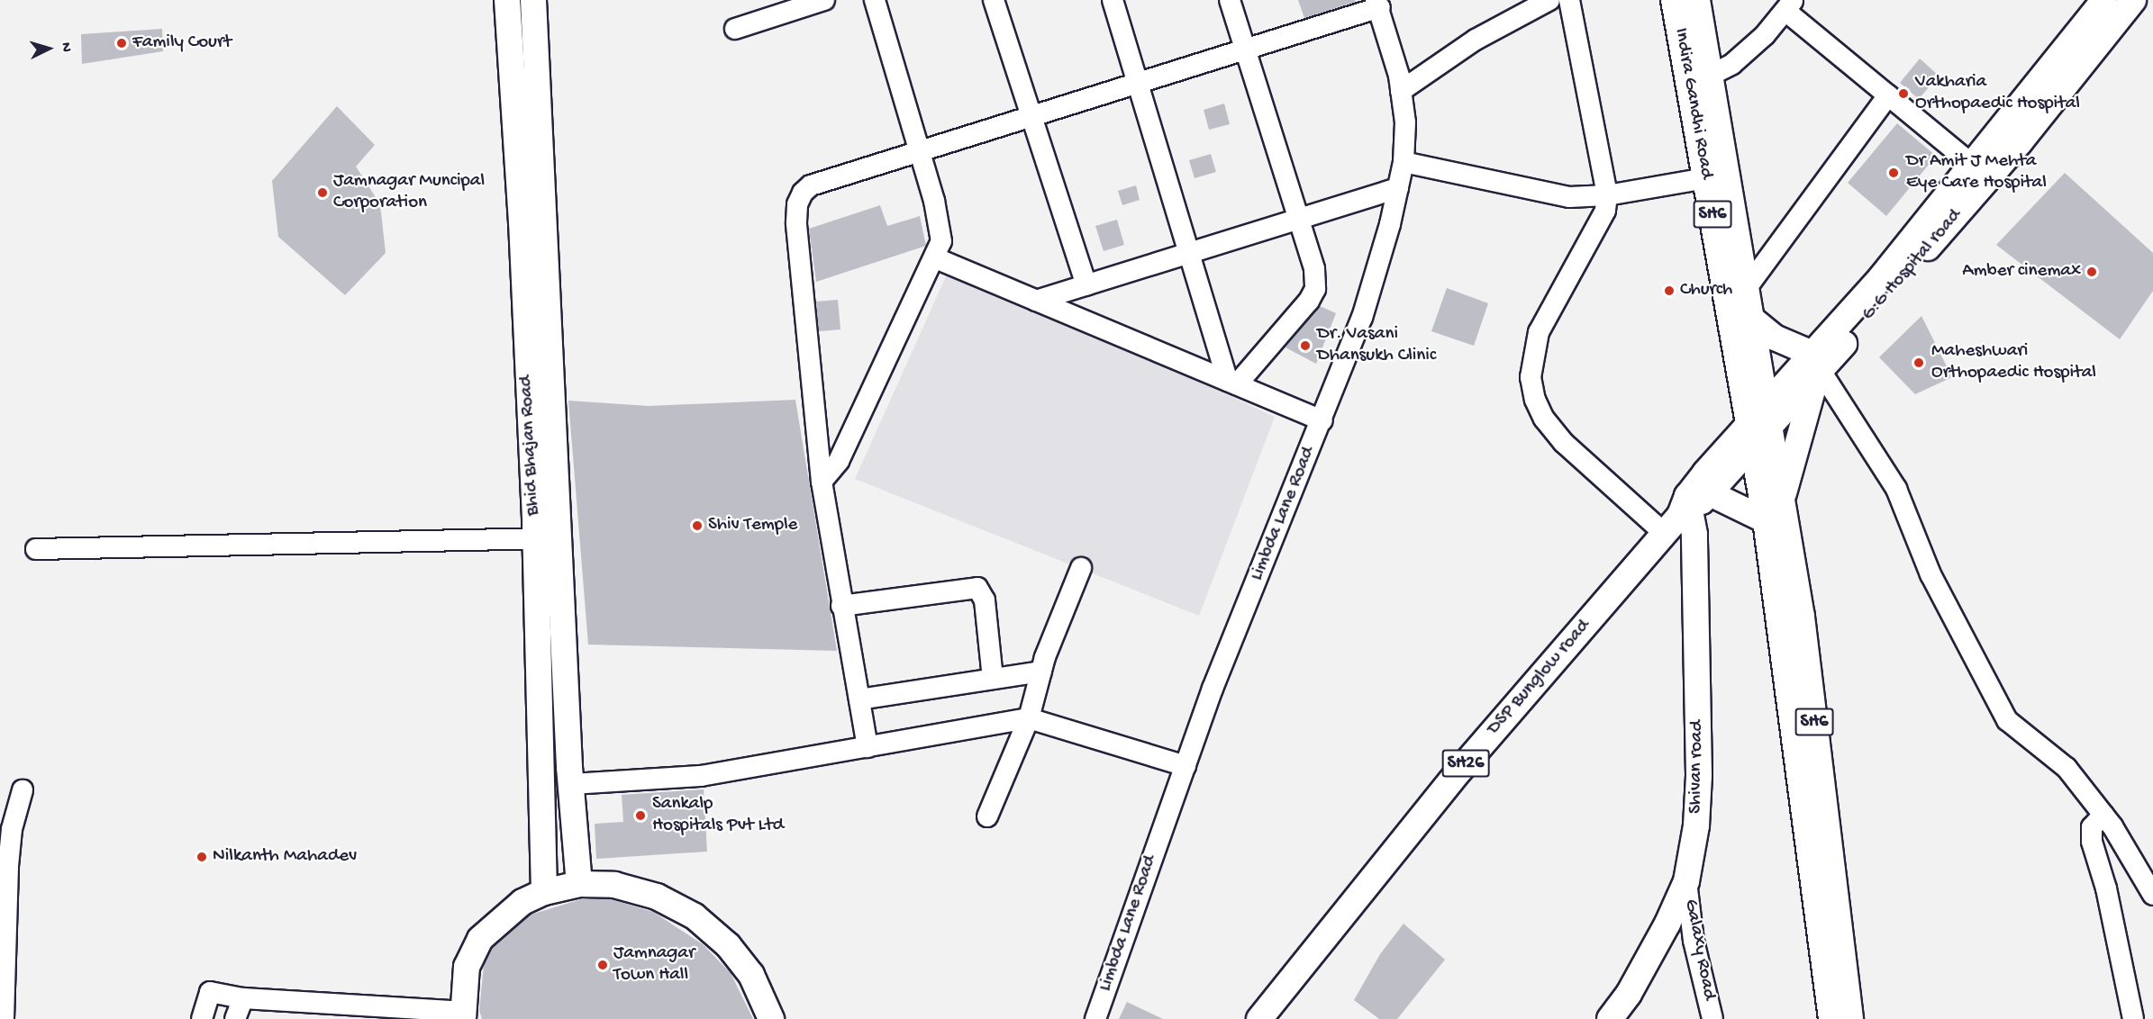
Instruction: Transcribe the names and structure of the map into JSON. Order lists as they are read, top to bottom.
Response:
{
  "streets": {
    "main road": [
      "Indira Gandhi Road",
      "SH6",
      "G.G Hospital road",
      "Bhid Bhajan Road",
      "DSP Bunglow road",
      "SH26",
      "Shivan road"
    ],
    "street": ["Limbda Lane Road", "Galaxy Road"]
  },
  "crossings": [
    ["Indira Gandhi Road", "SH6"],
    ["Indira Gandhi Road", "G.G Hospital road"],
    ["Indira Gandhi Road", "DSP Bunglow road"],
    ["SH6", "G.G Hospital road"],
    ["SH6", "DSP Bunglow road"],
    ["G.G Hospital road", "DSP Bunglow road"],
    ["DSP Bunglow road", "Shivan road"],
    ["Shivan road", "Galaxy Road"]
  ],
  "places": [
    "Family Court",
    "Vakharia Orthopaedic Hospital",
    "Dr Amit J Mehta Eye Care Hospital",
    "Jamnagar Muncipal Corporation",
    "Amber cinemax",
    "Church",
    "Dr. Vasani Dhansukh Clinic",
    "Maheshwari Orthopaedic Hospital",
    "Shiv Temple",
    "Sankalp Hospitals Pvt Ltd",
    "Nilkanth Mahadev",
    "Jamnagar Town Hall"
  ],
  "north": "right"
}
